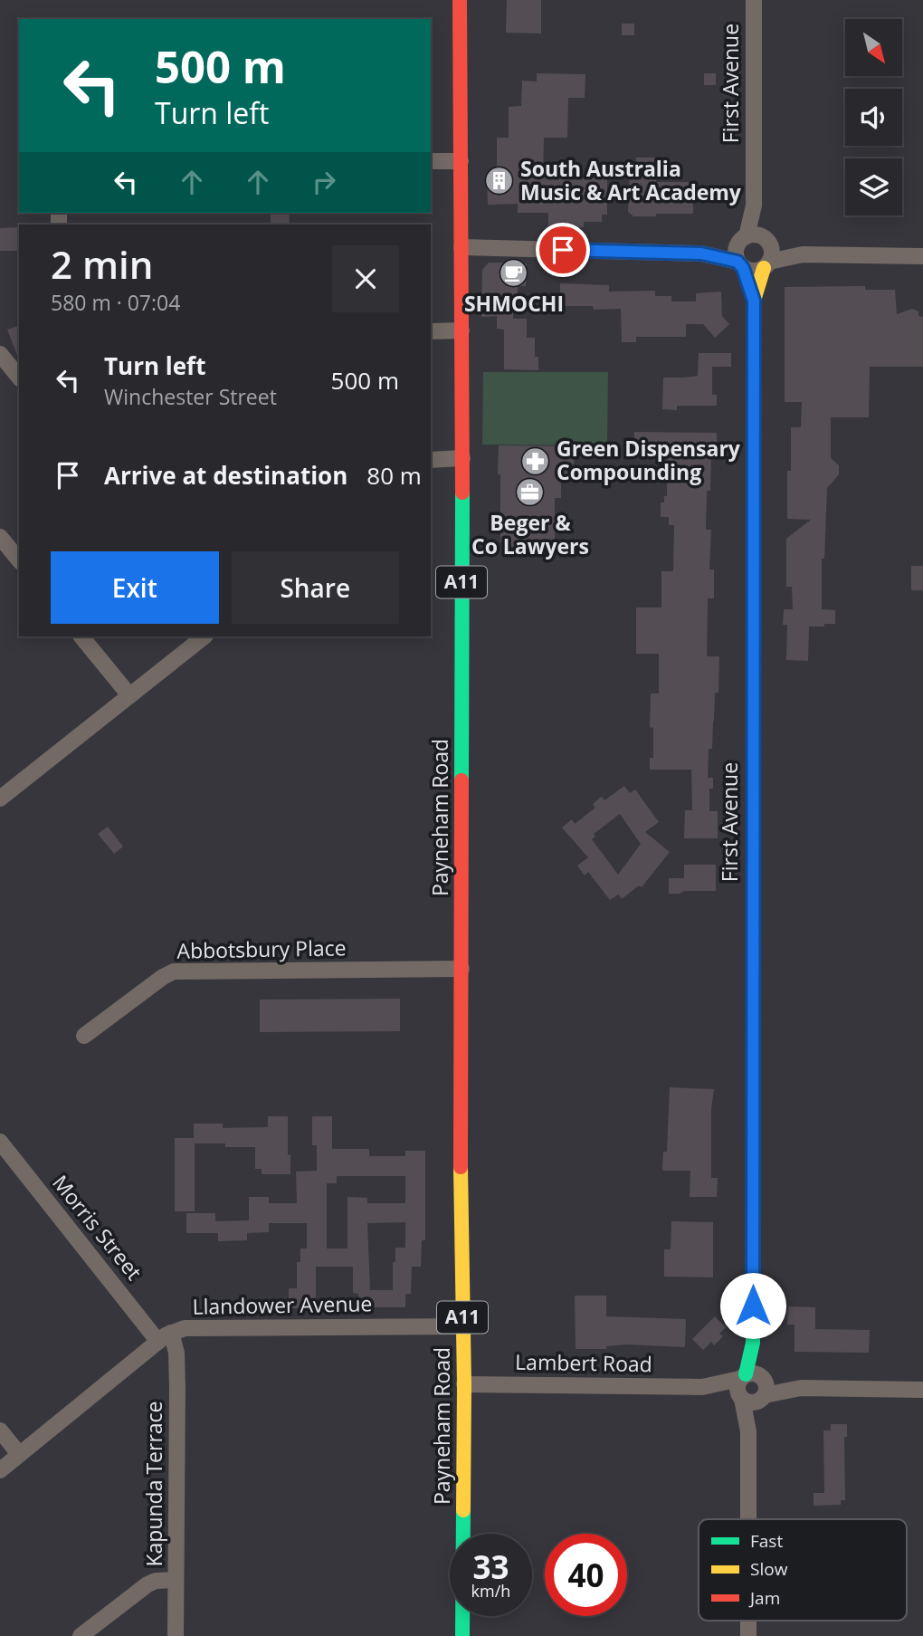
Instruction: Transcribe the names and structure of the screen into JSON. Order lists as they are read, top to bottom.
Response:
{
  "streets": {
    "main road": ["First Avenue", "A11", "Payneham Road"],
    "street": [
      "Abbotsbury Place",
      "Morris Street",
      "Llandower Avenue",
      "Lambert Road",
      "Kapunda Terrace"
    ]
  },
  "crossings": [
    ["First Avenue", "Lambert Road"],
    ["Payneham Road", "Abbotsbury Place"],
    ["Payneham Road", "Llandower Avenue"],
    ["Payneham Road", "Lambert Road"],
    ["Morris Street", "Llandower Avenue"],
    ["Morris Street", "Kapunda Terrace"],
    ["Llandower Avenue", "Kapunda Terrace"]
  ],
  "places": {
    "building": ["South Australia Music & Art Academy"],
    "cafe": ["SHMOCHI"],
    "pharmacy": ["Green Dispensary Compounding"],
    "office": ["Beger & Co Lawyers"]
  },
  "legend": ["Fast", "Slow", "Jam"],
  "north": "bottom right",
  "page": {
    "turn": ["500 m", "Turn left"],
    "heading": ["2 min", "580 m · 07:04"],
    "list": [
      {
        "name": "Turn left",
        "note": "Winchester Street",
        "value": "500 m"
      },
      {
        "name": "Arrive at destination",
        "value": "80 m"
      }
    ],
    "buttons": ["Exit", "Share"],
    "speed": "33 km/h",
    "limit": "40"
  }
}
